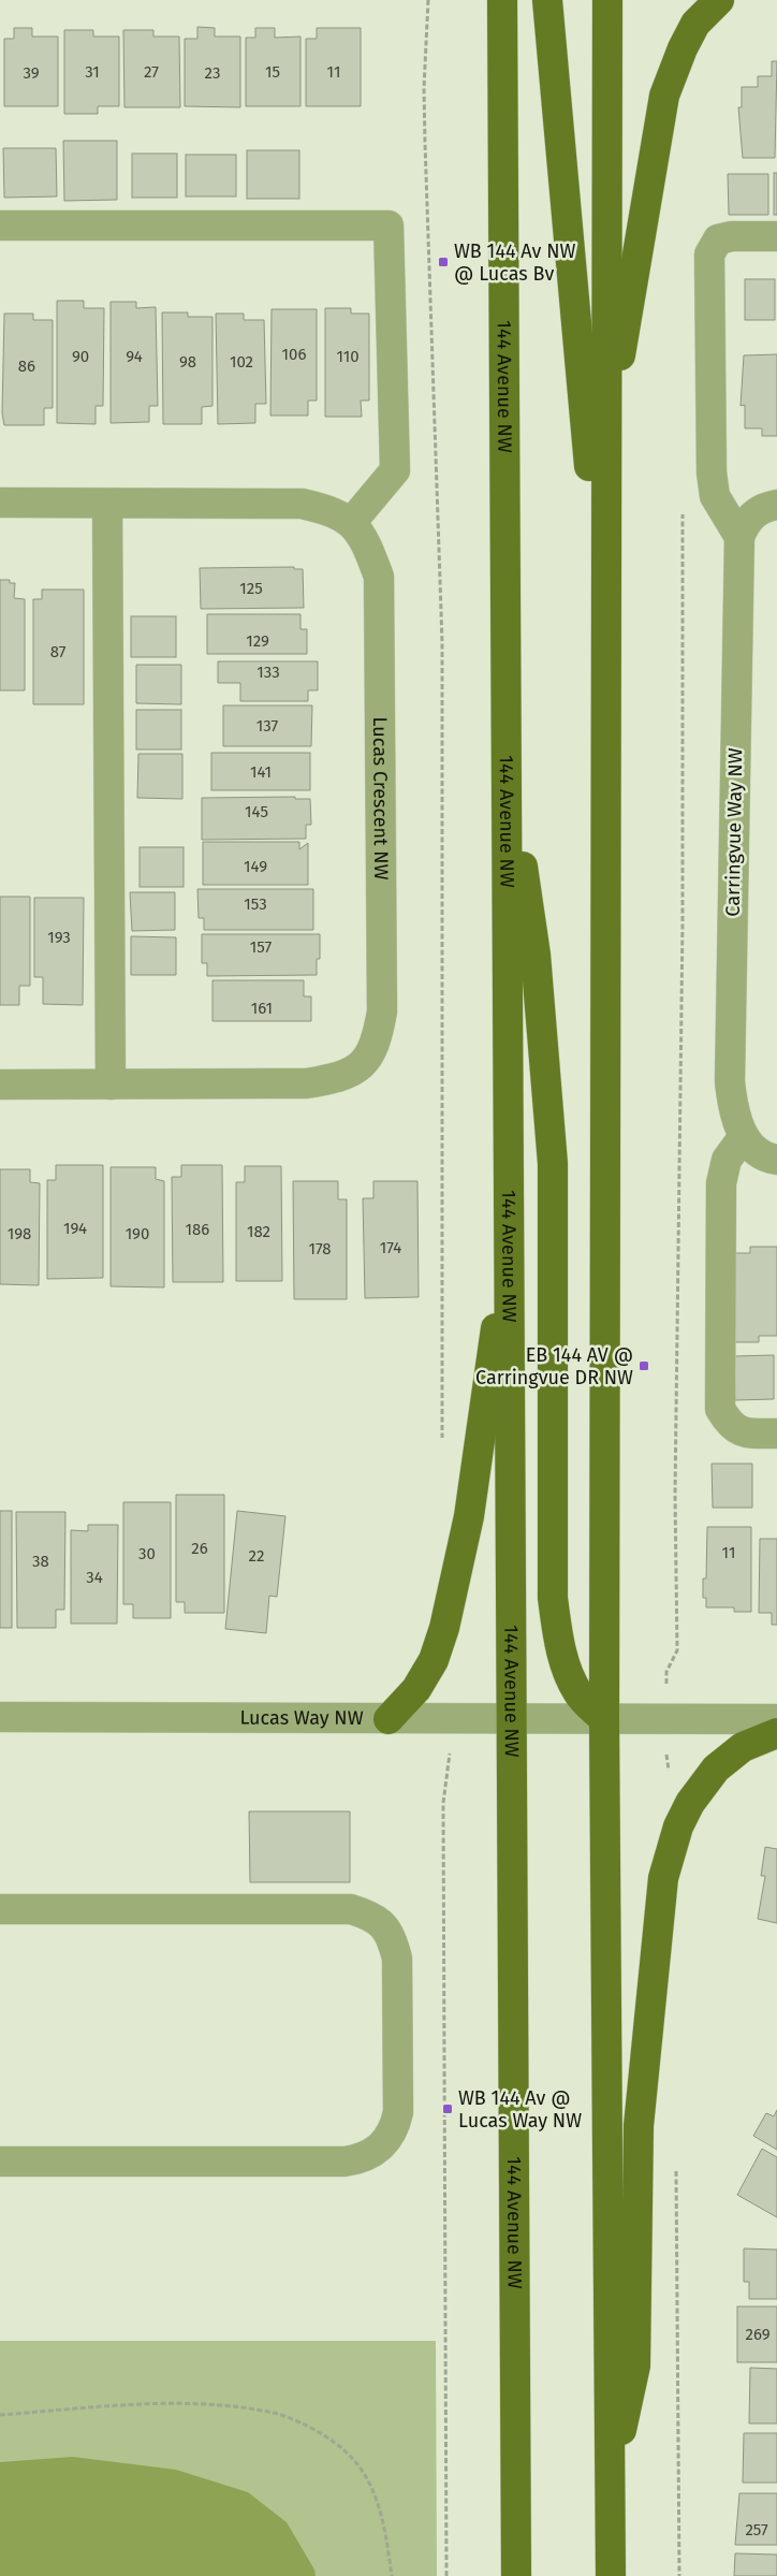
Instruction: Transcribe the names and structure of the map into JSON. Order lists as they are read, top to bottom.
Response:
{
  "streets": {
    "main road": ["144 Avenue NW"],
    "street": ["Lucas Crescent NW", "Carringvue Way NW", "Lucas Way NW"]
  },
  "crossings": [
    ["144 Avenue NW", "Lucas Way NW"]
  ],
  "places": {
    "transit": ["WB 144 Av NW @ Lucas Bv", "EB 144 AV @ Carringvue DR NW", "WB 144 Av @ Lucas Way NW"]
  },
  "house_numbers": [
    "31",
    "27",
    "15",
    "11",
    "39",
    "23",
    "106",
    "90",
    "94",
    "110",
    "98",
    "102",
    "86",
    "125",
    "129",
    "87",
    "133",
    "137",
    "141",
    "145",
    "149",
    "153",
    "193",
    "157",
    "161",
    "194",
    "186",
    "182",
    "198",
    "190",
    "174",
    "178",
    "26",
    "11",
    "30",
    "22",
    "38",
    "34",
    "269",
    "257"
  ]
}
